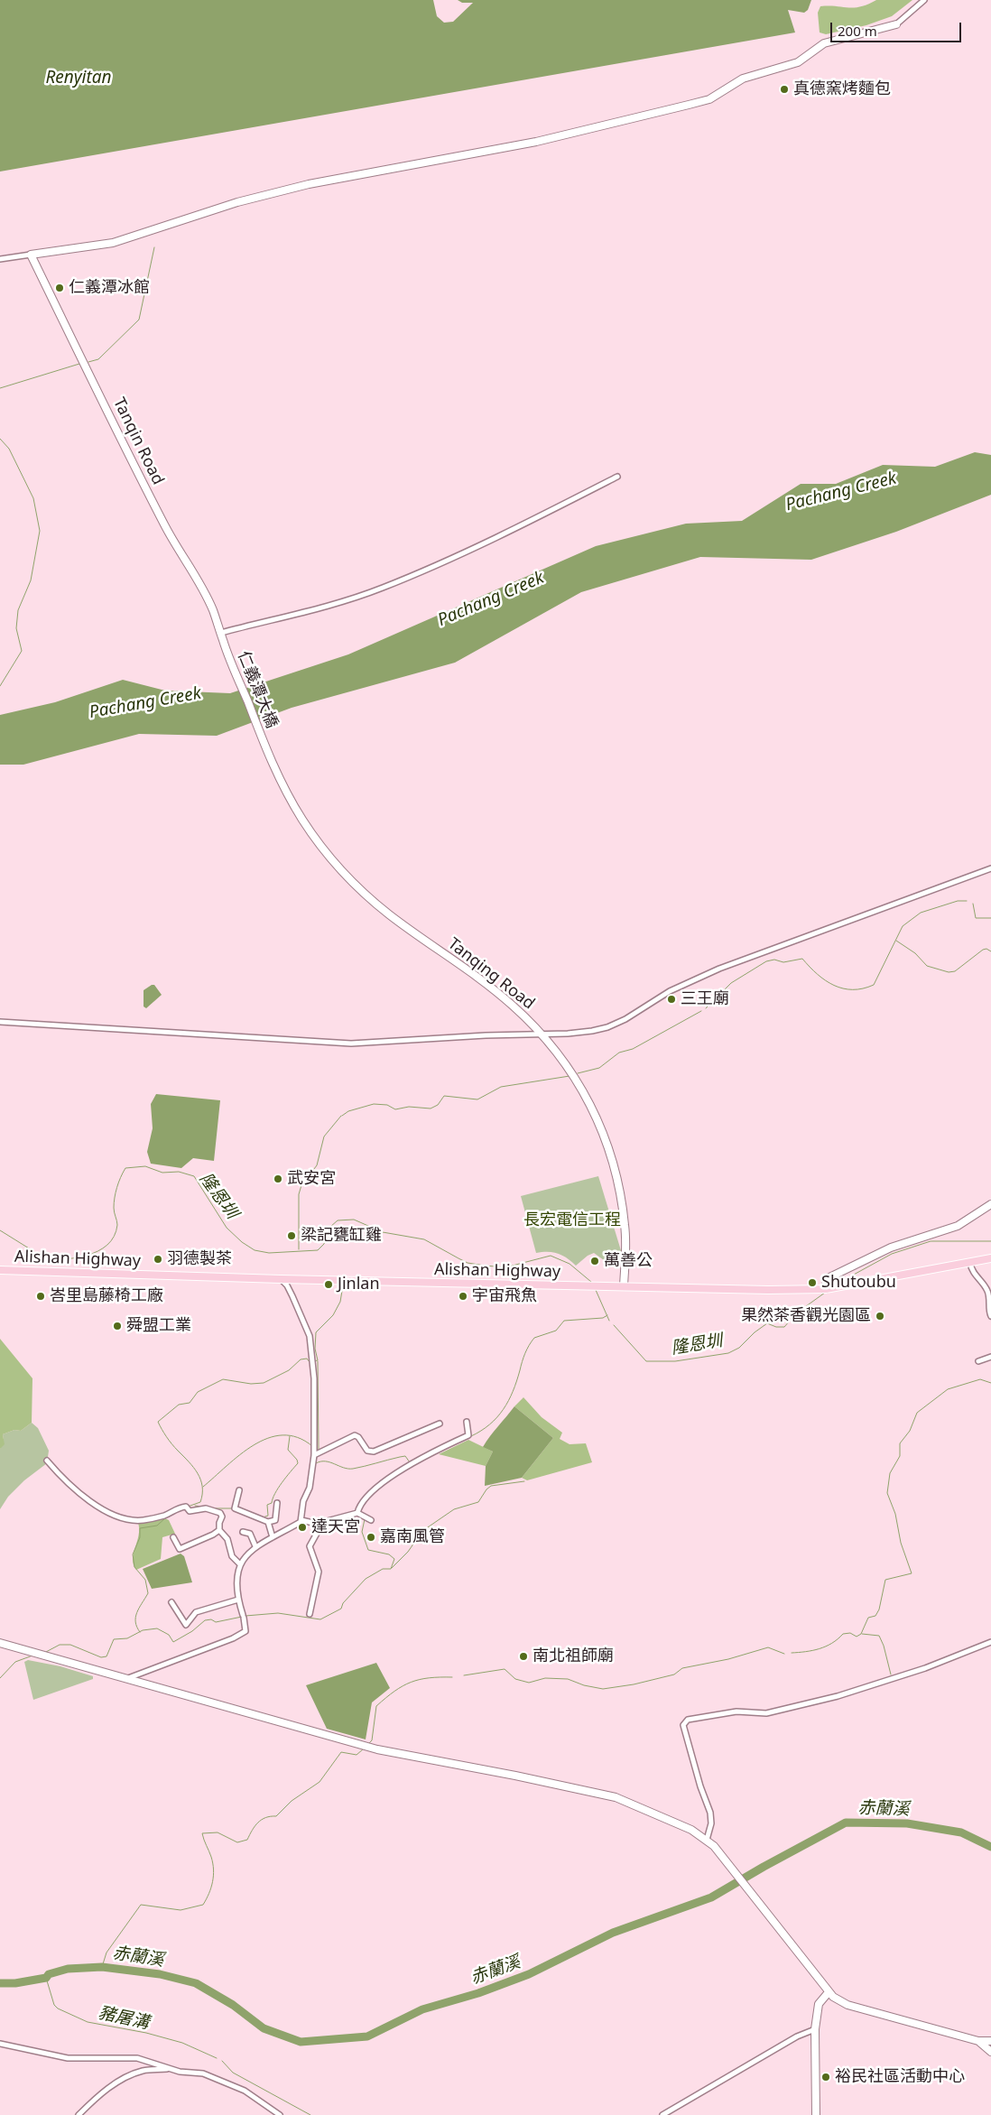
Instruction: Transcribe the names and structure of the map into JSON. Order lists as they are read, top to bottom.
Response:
{
  "streets": {
    "main road": ["Alishan Highway"],
    "street": ["Tanqin Road", "仁義潭大橋", "Tanqing Road"]
  },
  "crossings": [
    ["Tanqin Road", "仁義潭大橋"],
    ["仁義潭大橋", "Tanqing Road"],
    ["Tanqing Road", "Alishan Highway"]
  ],
  "water": [
    "Renyitan",
    "Pachang Creek",
    "隆恩圳",
    "赤蘭溪",
    "豬屠溝"
  ],
  "parks": ["長宏電信工程"],
  "places": [
    "真德窯烤麵包",
    "仁義潭冰館",
    "三王廟",
    "武安宮",
    "梁記甕缸雞",
    "羽德製茶",
    "萬善公",
    "Shutoubu",
    "Jinlan",
    "峇里島藤椅工廠",
    "宇宙飛魚",
    "果然茶香觀光園區",
    "舜盟工業",
    "達天宮",
    "嘉南風管",
    "南北祖師廟",
    "裕民社區活動中心"
  ],
  "scale_bar": "200 m"
}
